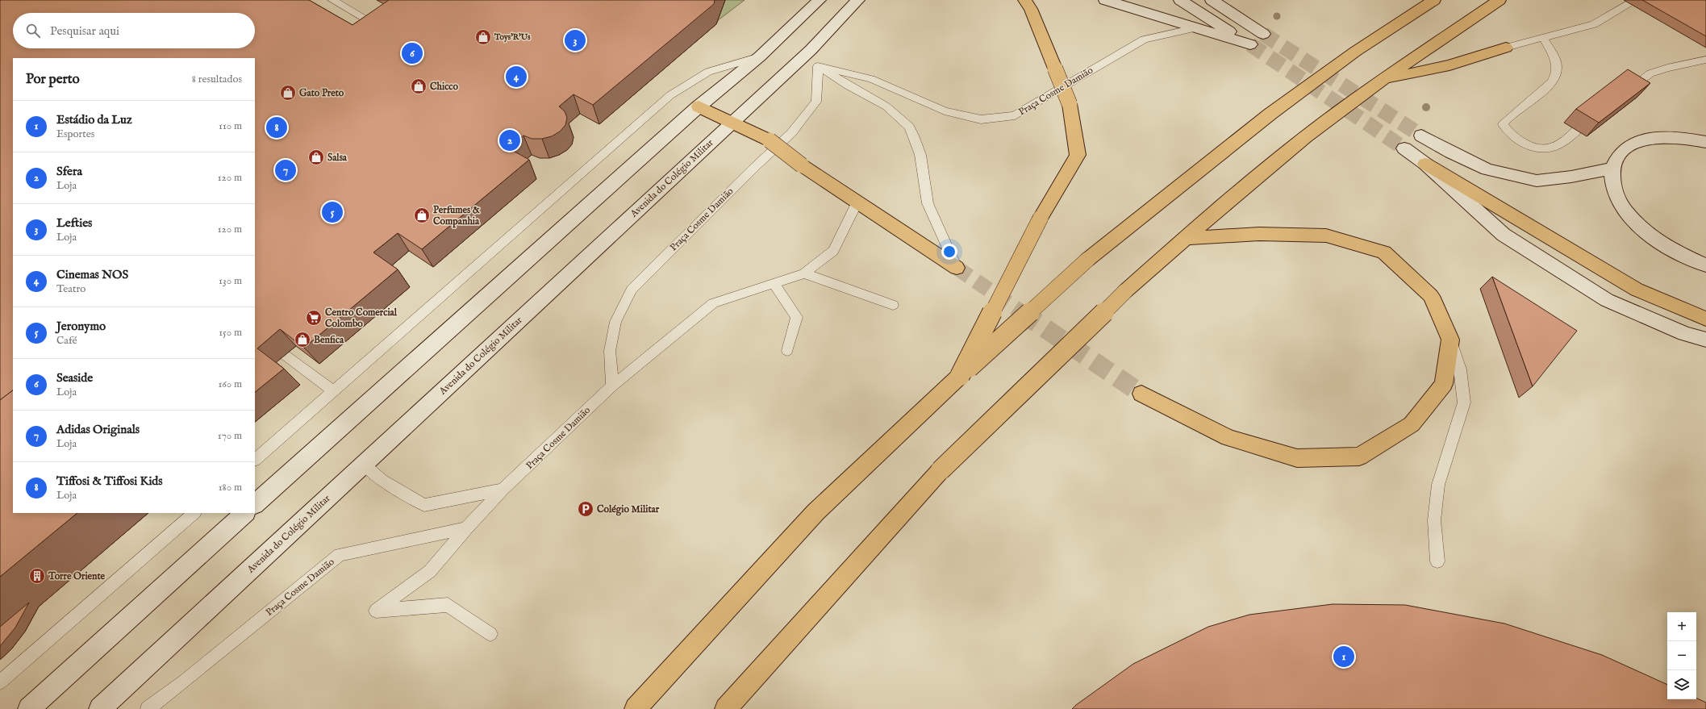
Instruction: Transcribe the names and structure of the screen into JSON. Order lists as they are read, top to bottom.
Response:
{
  "streets": {
    "street": ["Avenida do Colégio Militar"],
    "lane": ["Praça Cosme Damião"]
  },
  "places": {
    "shop": [
      "Toys'R'Us",
      "Chicco",
      "Gato Preto",
      "Salsa",
      "Perfumes & Companhia",
      "Benfica"
    ],
    "supermarket": ["Centro Comercial Colombo"],
    "parking": ["Colégio Militar"],
    "building": ["Torre Oriente"]
  },
  "page": {
    "search": "Pesquisar aqui",
    "pins": [
      "3",
      "6",
      "4",
      "8",
      "2",
      "7",
      "5",
      "1"
    ],
    "heading": ["Por perto", "8 resultados"],
    "list": [
      {
        "mark": "1",
        "name": "Estádio da Luz",
        "note": "Esportes",
        "value": "110 m"
      },
      {
        "mark": "2",
        "name": "Sfera",
        "note": "Loja",
        "value": "120 m"
      },
      {
        "mark": "3",
        "name": "Lefties",
        "note": "Loja",
        "value": "120 m"
      },
      {
        "mark": "4",
        "name": "Cinemas NOS",
        "note": "Teatro",
        "value": "130 m"
      },
      {
        "mark": "5",
        "name": "Jeronymo",
        "note": "Café",
        "value": "150 m"
      },
      {
        "mark": "6",
        "name": "Seaside",
        "note": "Loja",
        "value": "160 m"
      },
      {
        "mark": "7",
        "name": "Adidas Originals",
        "note": "Loja",
        "value": "170 m"
      },
      {
        "mark": "8",
        "name": "Tiffosi & Tiffosi Kids",
        "note": "Loja",
        "value": "180 m"
      }
    ],
    "map_buttons": ["+", "−"]
  }
}
